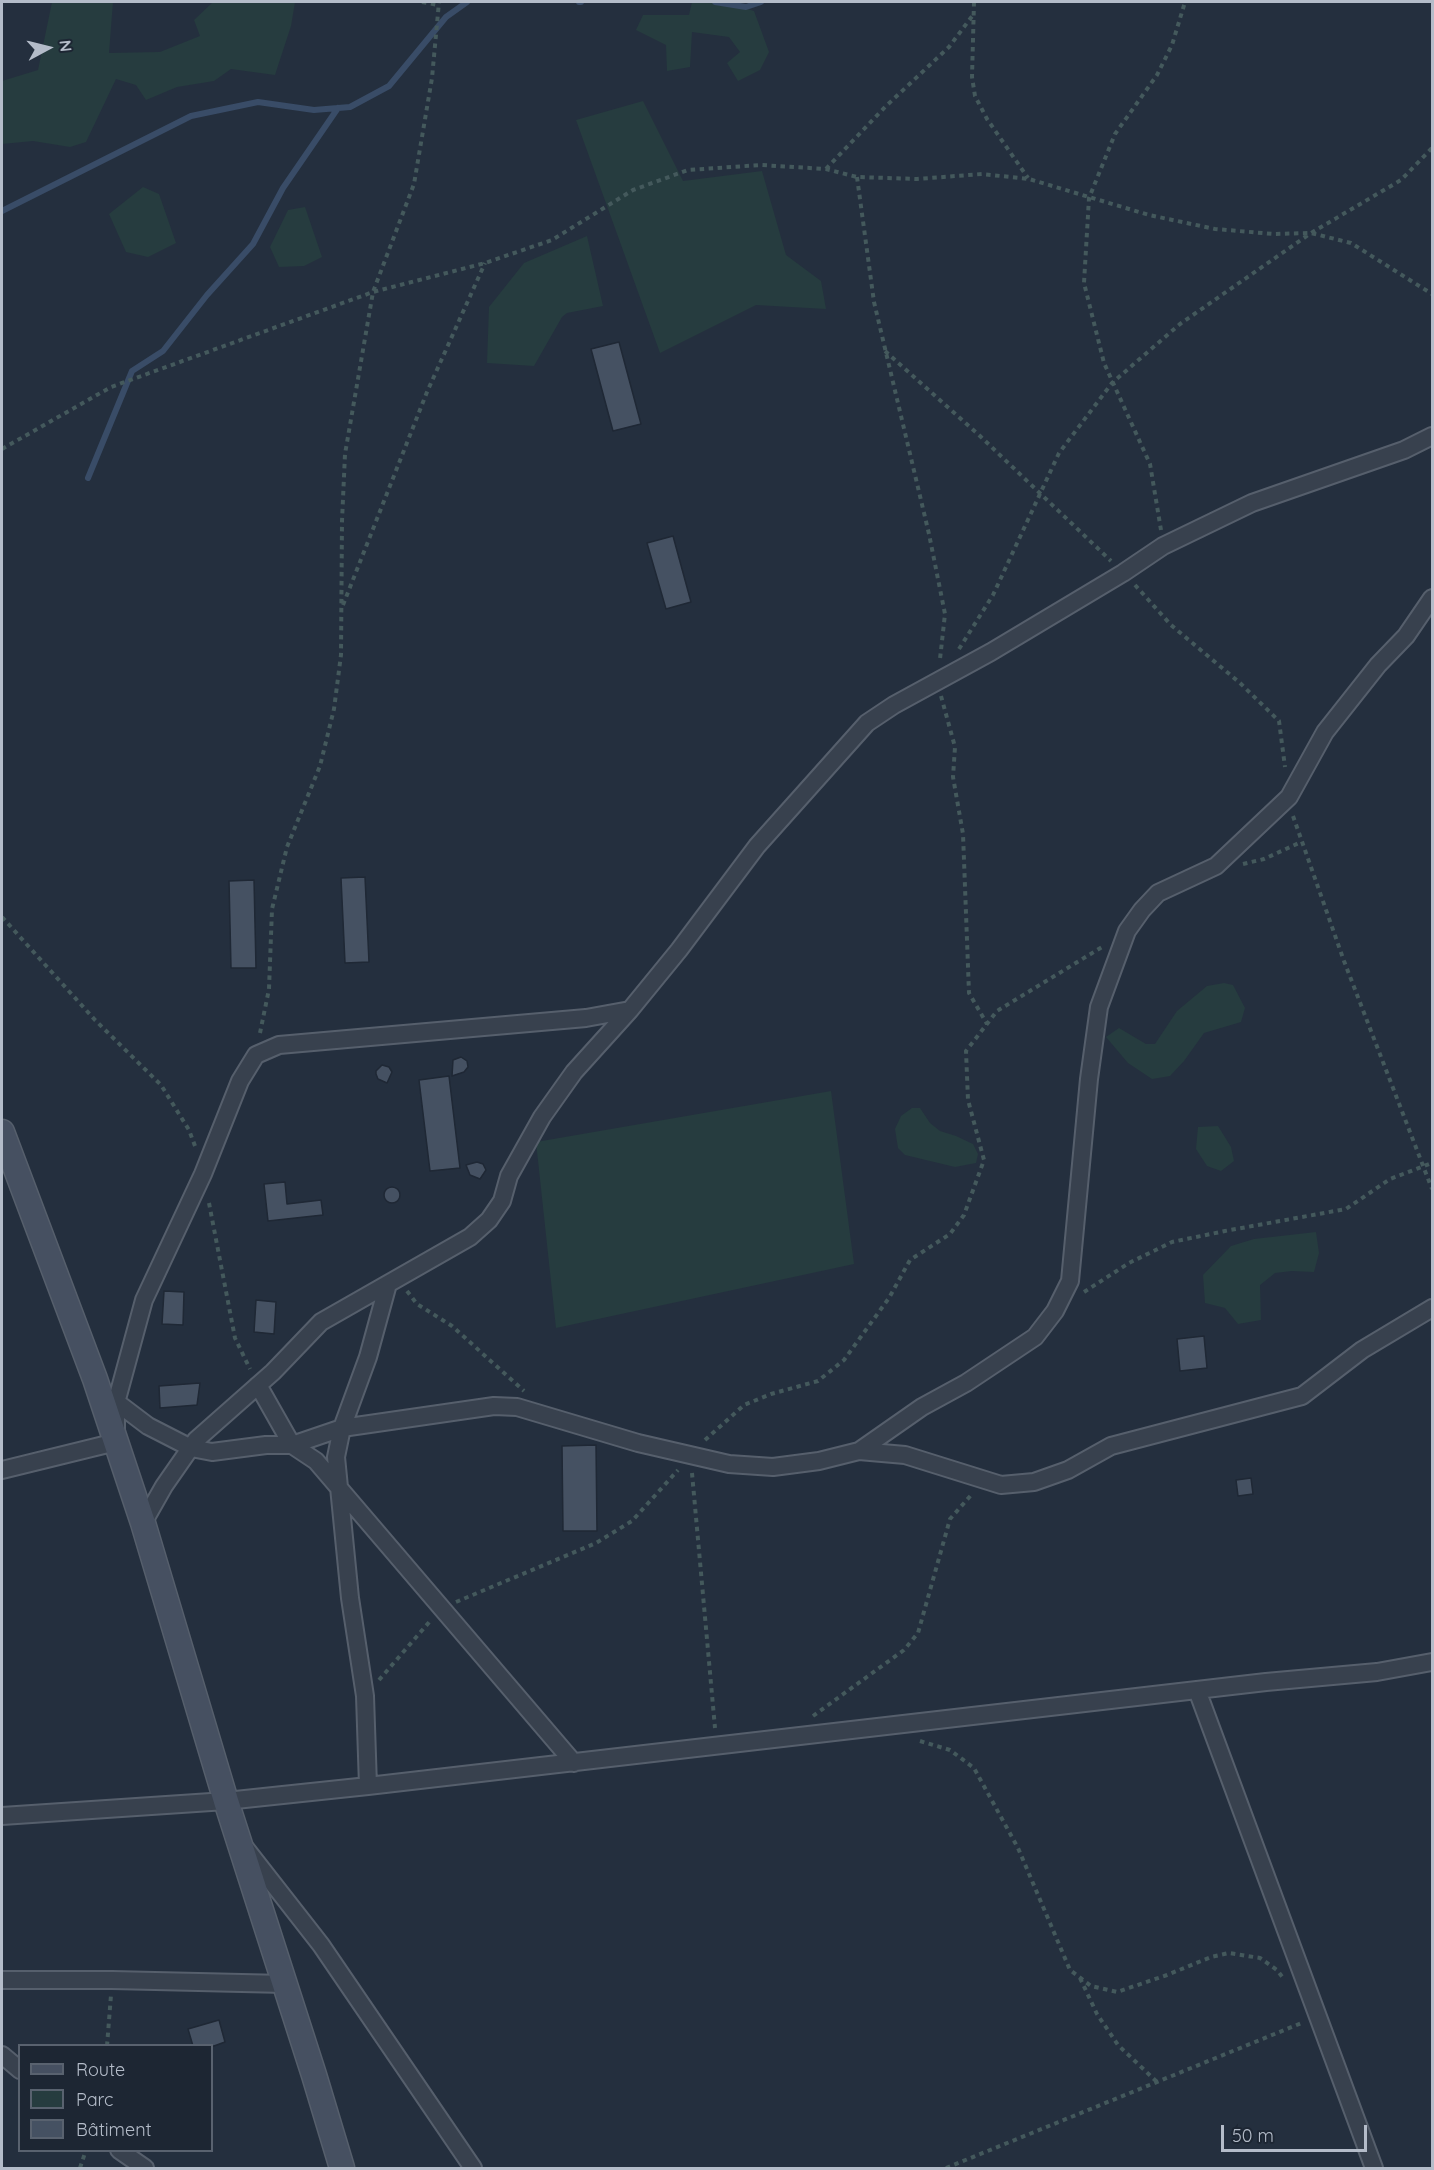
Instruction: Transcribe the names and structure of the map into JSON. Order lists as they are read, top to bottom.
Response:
{
  "legend": ["Route", "Parc", "Bâtiment"],
  "scale_bar": "50 m",
  "north": "right"
}
